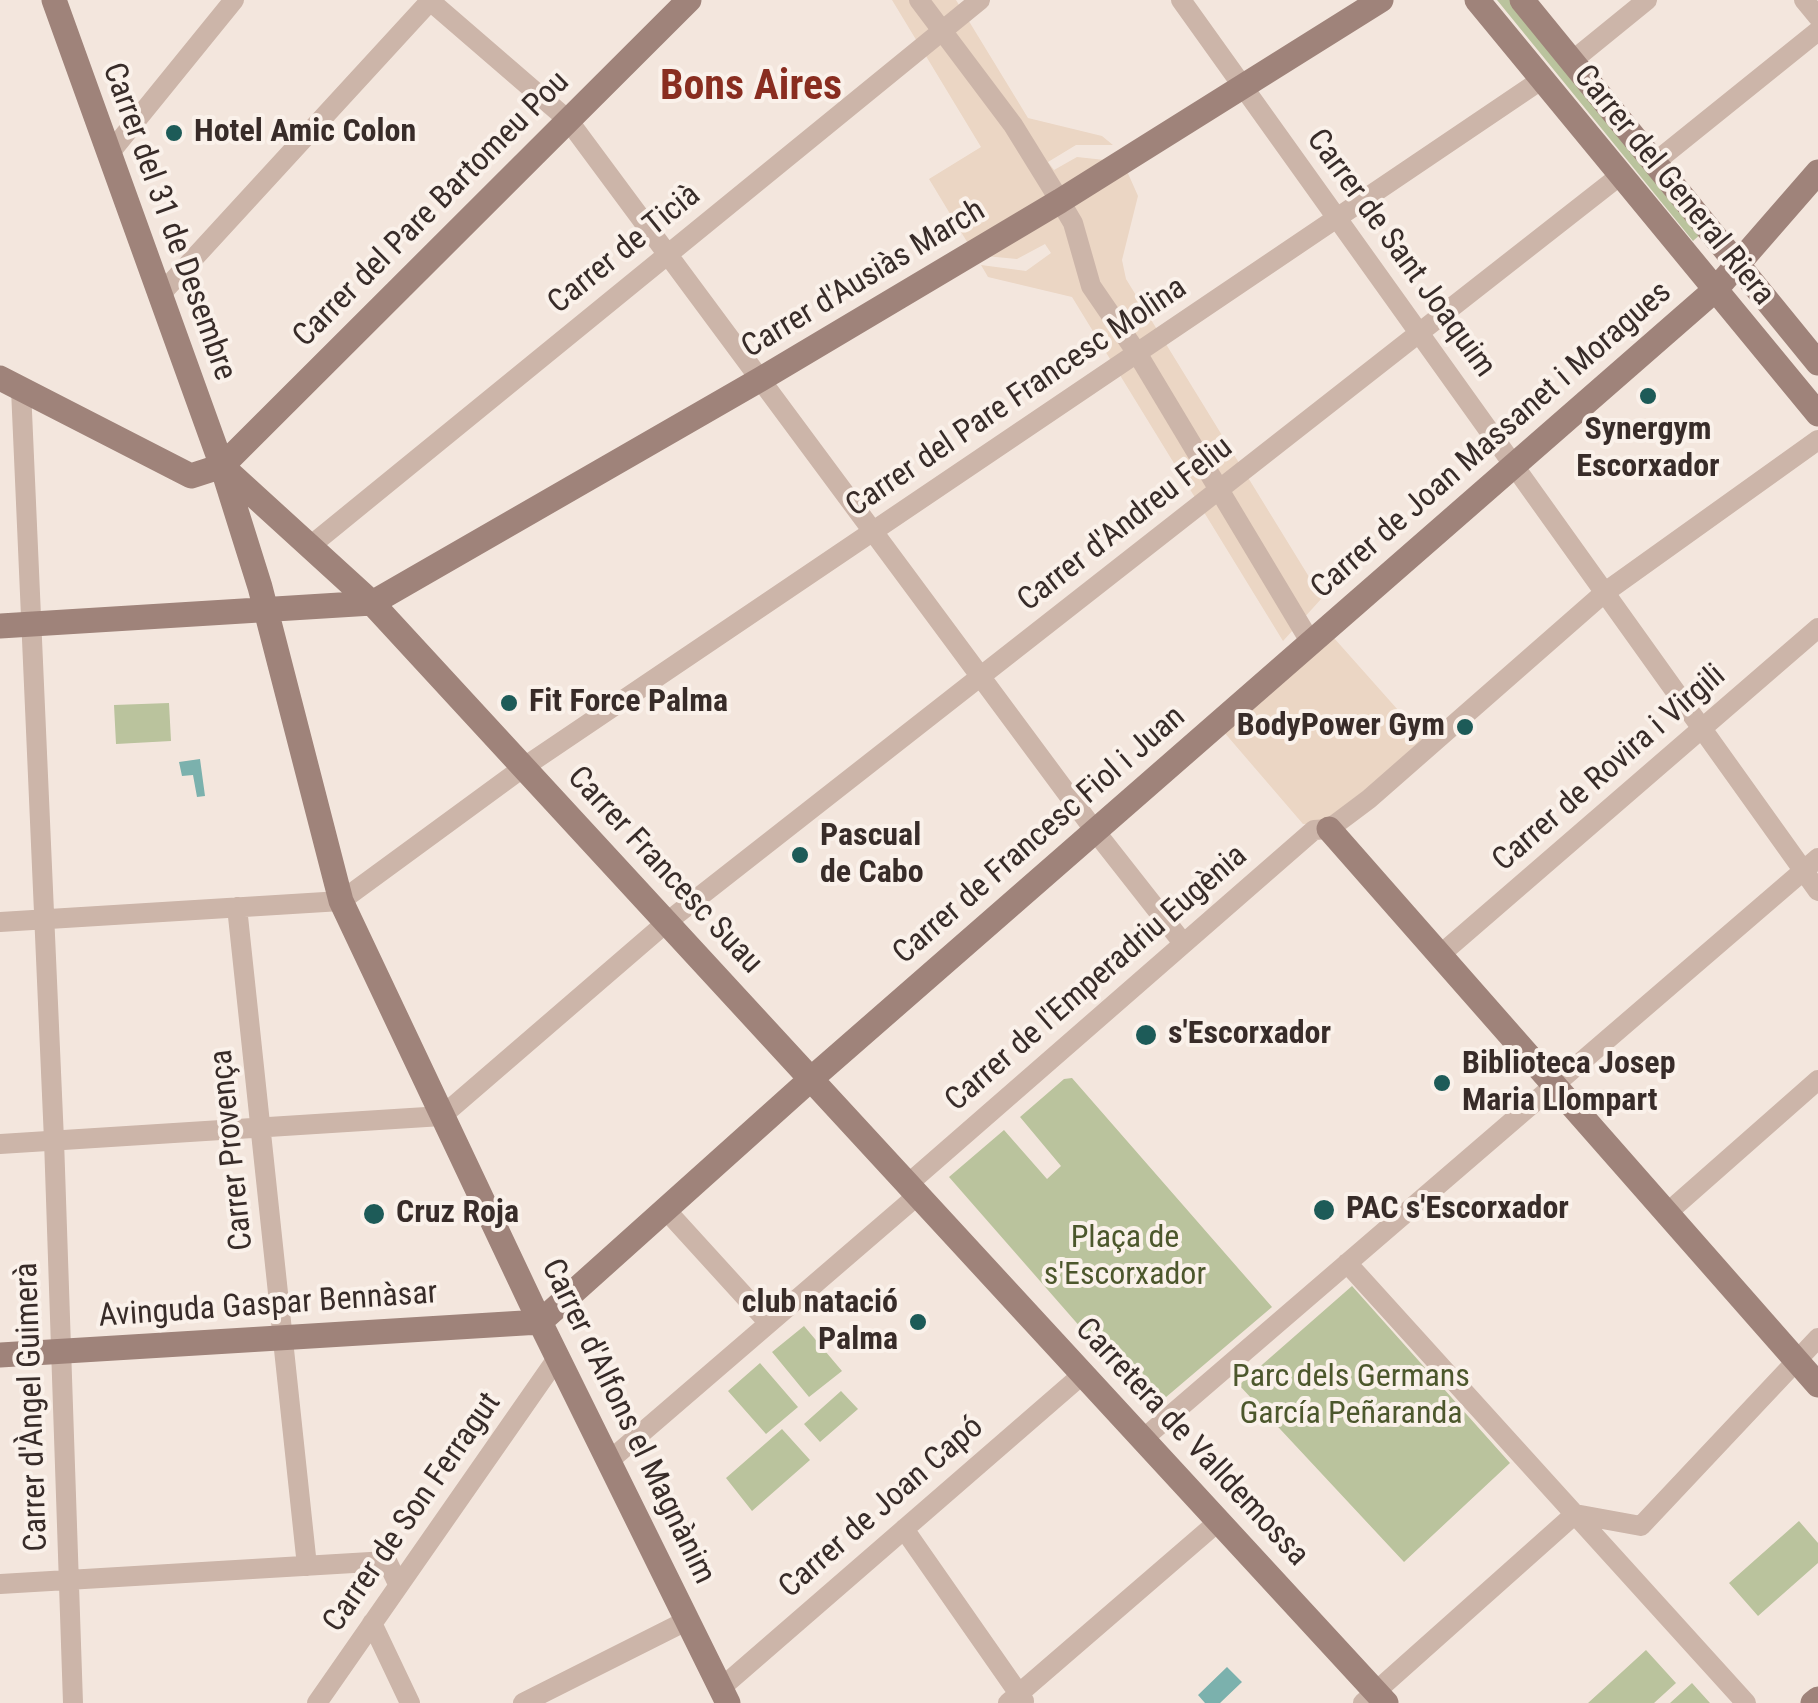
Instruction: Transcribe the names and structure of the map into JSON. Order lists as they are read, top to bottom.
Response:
{
  "streets": {
    "street": [
      "Carrer del General Riera",
      "Carrer del Pare Bartomeu Pou",
      "Carrer del 31 de Desembre",
      "Carrer de Ticià",
      "Carrer de Sant Joaquim",
      "Carrer d'Ausiàs March",
      "Carrer del Pare Francesc Molina",
      "Carrer de Joan Massanet i Moragues",
      "Carrer d'Andreu Feliu",
      "Carrer de Rovira i Virgili",
      "Carrer de Francesc Fiol i Juan",
      "Carrer Francesc Suau",
      "Carrer de l'Emperadriu Eugènia",
      "Carrer Provença",
      "Avinguda Gaspar Bennàsar",
      "Carrer d'Àngel Guimerà",
      "Carrer d'Alfons el Magnànim",
      "Carretera de Valldemossa",
      "Carrer de Joan Capó",
      "Carrer de Son Ferragut"
    ]
  },
  "crossings": [
    ["Carrer del General Riera", "Carrer del Pare Francesc Molina"],
    ["Carrer del General Riera", "Carrer de Joan Massanet i Moragues"],
    ["Carrer del General Riera", "Carrer d'Andreu Feliu"],
    ["Carrer del Pare Bartomeu Pou", "Carrer del 31 de Desembre"],
    ["Carrer del Pare Bartomeu Pou", "Carrer Francesc Suau"],
    ["Carrer del 31 de Desembre", "Carrer Francesc Suau"],
    ["Carrer del 31 de Desembre", "Carrer d'Alfons el Magnànim"],
    ["Carrer de Ticià", "Carrer Francesc Suau"],
    ["Carrer de Sant Joaquim", "Carrer d'Ausiàs March"],
    ["Carrer de Sant Joaquim", "Carrer del Pare Francesc Molina"],
    ["Carrer de Sant Joaquim", "Carrer de Joan Massanet i Moragues"],
    ["Carrer de Sant Joaquim", "Carrer d'Andreu Feliu"],
    ["Carrer de Sant Joaquim", "Carrer de Rovira i Virgili"],
    ["Carrer de Sant Joaquim", "Carrer de l'Emperadriu Eugènia"],
    ["Carrer d'Ausiàs March", "Carrer Francesc Suau"],
    ["Carrer del Pare Francesc Molina", "Carrer Francesc Suau"],
    ["Carrer del Pare Francesc Molina", "Carrer d'Alfons el Magnànim"],
    ["Carrer de Joan Massanet i Moragues", "Carrer de Francesc Fiol i Juan"],
    ["Carrer d'Andreu Feliu", "Carrer Francesc Suau"],
    ["Carrer d'Andreu Feliu", "Carrer d'Alfons el Magnànim"],
    ["Carrer de Francesc Fiol i Juan", "Carrer Francesc Suau"],
    ["Carrer de Francesc Fiol i Juan", "Avinguda Gaspar Bennàsar"],
    ["Carrer de Francesc Fiol i Juan", "Carrer d'Alfons el Magnànim"],
    ["Carrer Francesc Suau", "Carrer de l'Emperadriu Eugènia"],
    ["Carrer Francesc Suau", "Carretera de Valldemossa"],
    ["Carrer de l'Emperadriu Eugènia", "Carrer d'Alfons el Magnànim"],
    ["Carrer de l'Emperadriu Eugènia", "Carretera de Valldemossa"],
    ["Carrer Provença", "Avinguda Gaspar Bennàsar"],
    ["Avinguda Gaspar Bennàsar", "Carrer d'Àngel Guimerà"],
    ["Avinguda Gaspar Bennàsar", "Carrer d'Alfons el Magnànim"],
    ["Carrer d'Alfons el Magnànim", "Carrer de Joan Capó"],
    ["Carrer d'Alfons el Magnànim", "Carrer de Son Ferragut"],
    ["Carretera de Valldemossa", "Carrer de Joan Capó"]
  ],
  "districts": ["Bons Aires"],
  "parks": ["Plaça de s'Escorxador", "Parc dels Germans García Peñaranda"],
  "places": [
    "Hotel Amic Colon",
    "Synergym Escorxador",
    "Fit Force Palma",
    "BodyPower Gym",
    "Pascual de Cabo",
    "s'Escorxador",
    "Biblioteca Josep Maria Llompart",
    "PAC s'Escorxador",
    "Cruz Roja",
    "club natació Palma"
  ]
}
